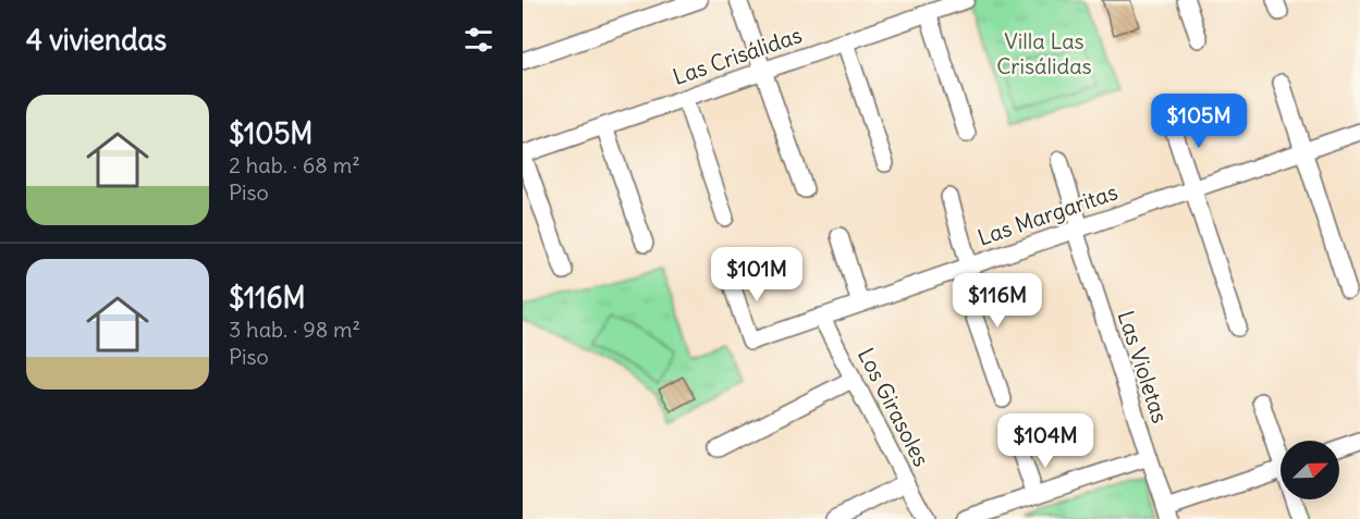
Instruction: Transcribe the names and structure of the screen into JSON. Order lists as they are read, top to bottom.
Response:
{
  "streets": {
    "street": [
      "Las Crisálidas",
      "Las Margaritas",
      "Las Violetas",
      "Los Girasoles"
    ]
  },
  "crossings": [
    ["Las Margaritas", "Las Violetas"],
    ["Las Margaritas", "Los Girasoles"]
  ],
  "parks": ["Villa Las Crisálidas"],
  "north": "top right",
  "page": {
    "heading": "4 viviendas",
    "list": [
      {
        "name": "$105M",
        "note": "2 hab. · 68 m² · Piso"
      },
      {
        "name": "$116M",
        "note": "3 hab. · 98 m² · Piso"
      }
    ],
    "price": [
      "$105M",
      "$101M",
      "$116M",
      "$104M"
    ]
  }
}
